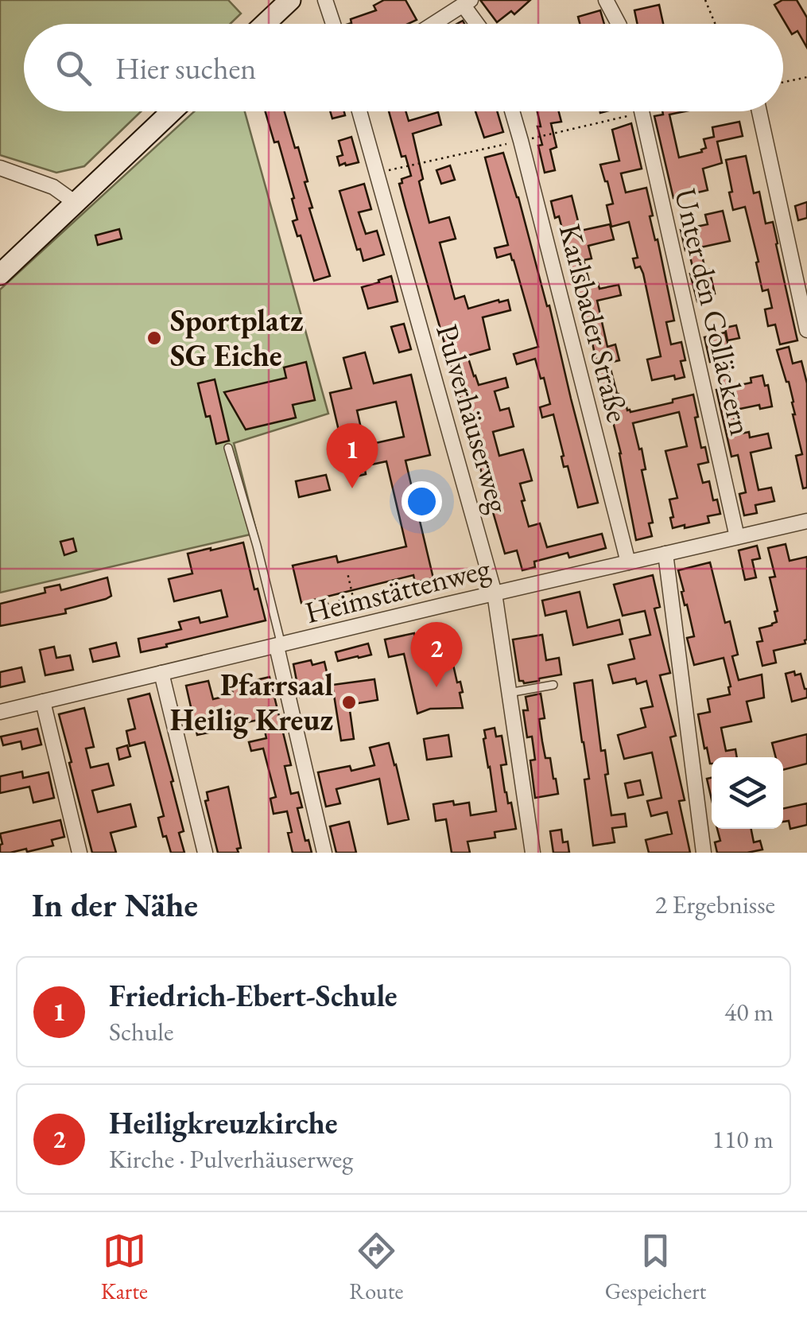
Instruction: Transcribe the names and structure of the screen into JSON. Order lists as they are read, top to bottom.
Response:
{
  "streets": {
    "street": [
      "Unter den Golläckern",
      "Karlsbader Straße",
      "Pulverhäuserweg",
      "Heimstättenweg"
    ]
  },
  "crossings": [
    ["Unter den Golläckern", "Heimstättenweg"],
    ["Karlsbader Straße", "Heimstättenweg"],
    ["Pulverhäuserweg", "Heimstättenweg"]
  ],
  "places": ["Sportplatz SG Eiche", "Pfarrsaal Heilig Kreuz"],
  "page": {
    "search": "Hier suchen",
    "pins": ["1", "2"],
    "heading": ["In der Nähe", "2 Ergebnisse"],
    "list": [
      {
        "mark": "1",
        "name": "Friedrich-Ebert-Schule",
        "note": "Schule",
        "value": "40 m"
      },
      {
        "mark": "2",
        "name": "Heiligkreuzkirche",
        "note": "Kirche · Pulverhäuserweg",
        "value": "110 m"
      }
    ],
    "nav": ["Karte", "Route", "Gespeichert"]
  }
}
